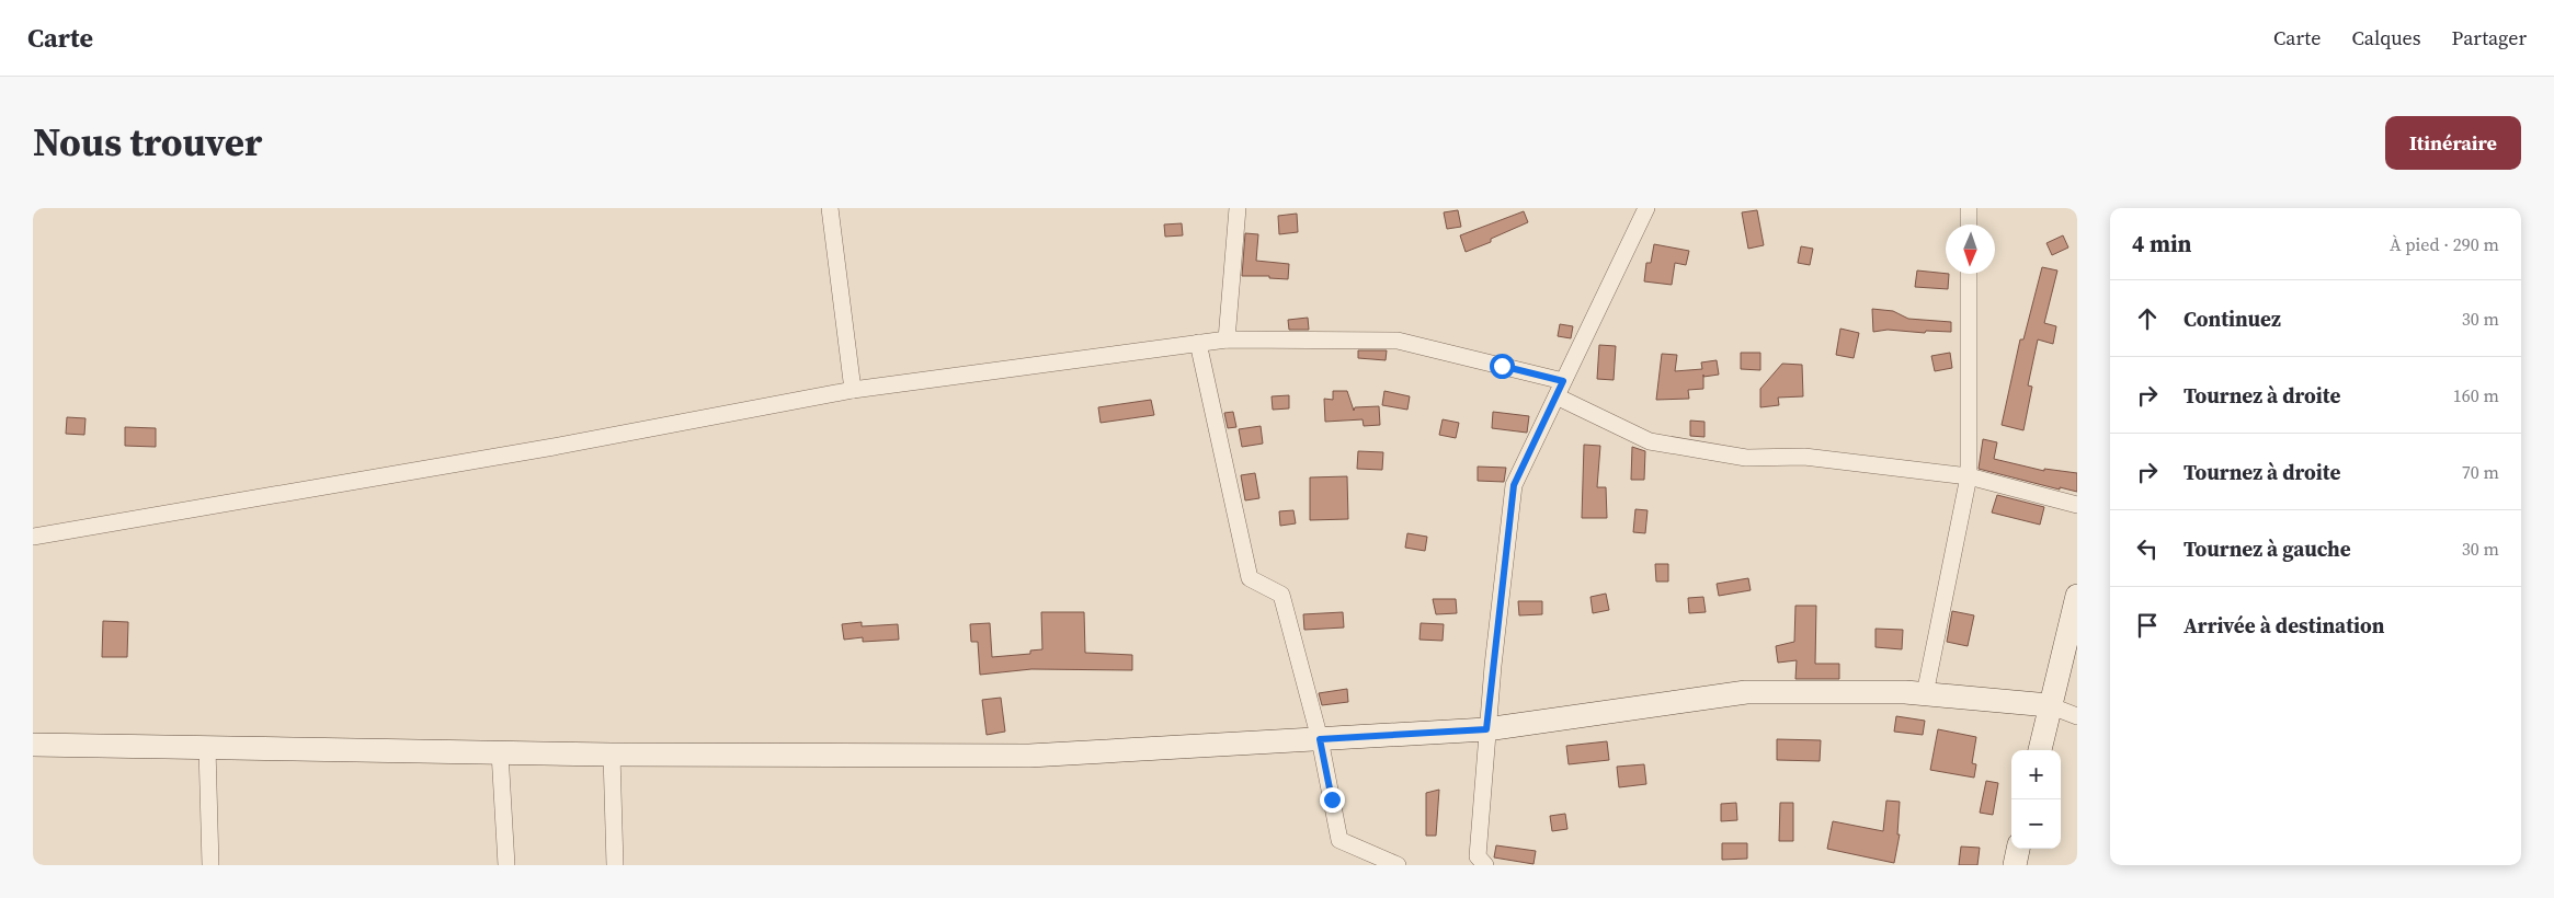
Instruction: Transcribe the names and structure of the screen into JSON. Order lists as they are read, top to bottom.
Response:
{
  "north": "bottom",
  "page": {
    "header": "Carte",
    "nav": ["Carte", "Calques", "Partager"],
    "title": "Nous trouver",
    "buttons": "Itinéraire",
    "heading": ["4 min", "À pied · 290 m"],
    "list": [
      ["Continuez", "30 m"],
      ["Tournez à droite", "160 m"],
      ["Tournez à droite", "70 m"],
      ["Tournez à gauche", "30 m"],
      "Arrivée à destination"
    ],
    "map_buttons": ["+", "−"]
  }
}
